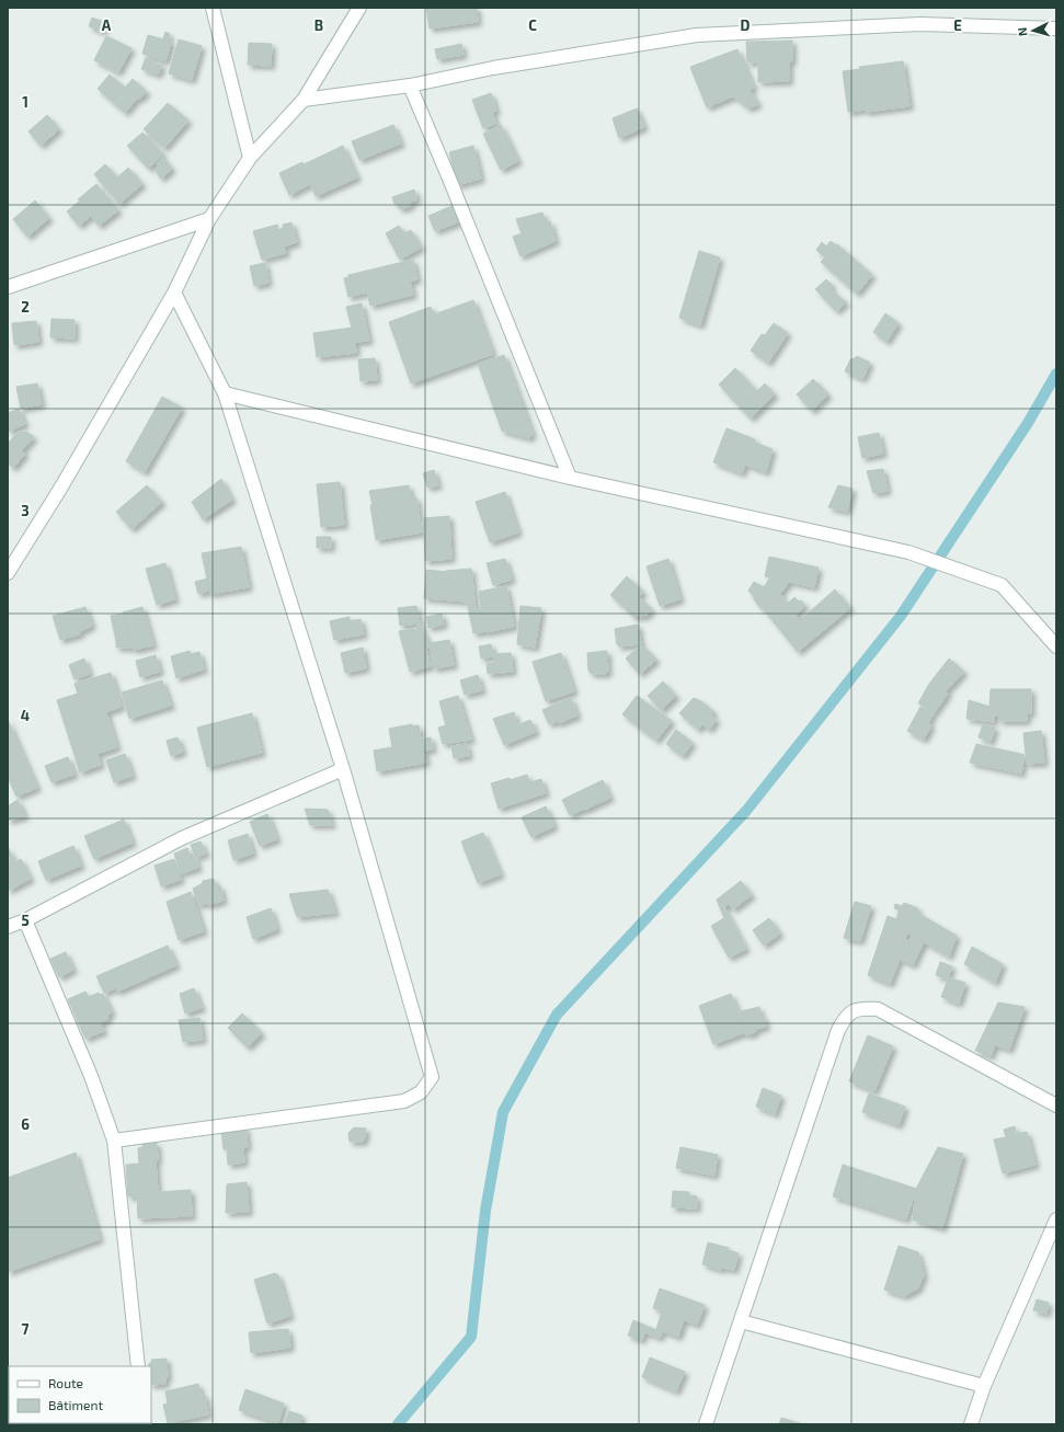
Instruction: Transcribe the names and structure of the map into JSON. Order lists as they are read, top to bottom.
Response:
{
  "legend": ["Route", "Bâtiment"],
  "north": "left",
  "grid": {
    "columns": [
      "A",
      "B",
      "C",
      "D",
      "E"
    ],
    "rows": [
      "1",
      "2",
      "3",
      "4",
      "5",
      "6",
      "7"
    ]
  }
}
